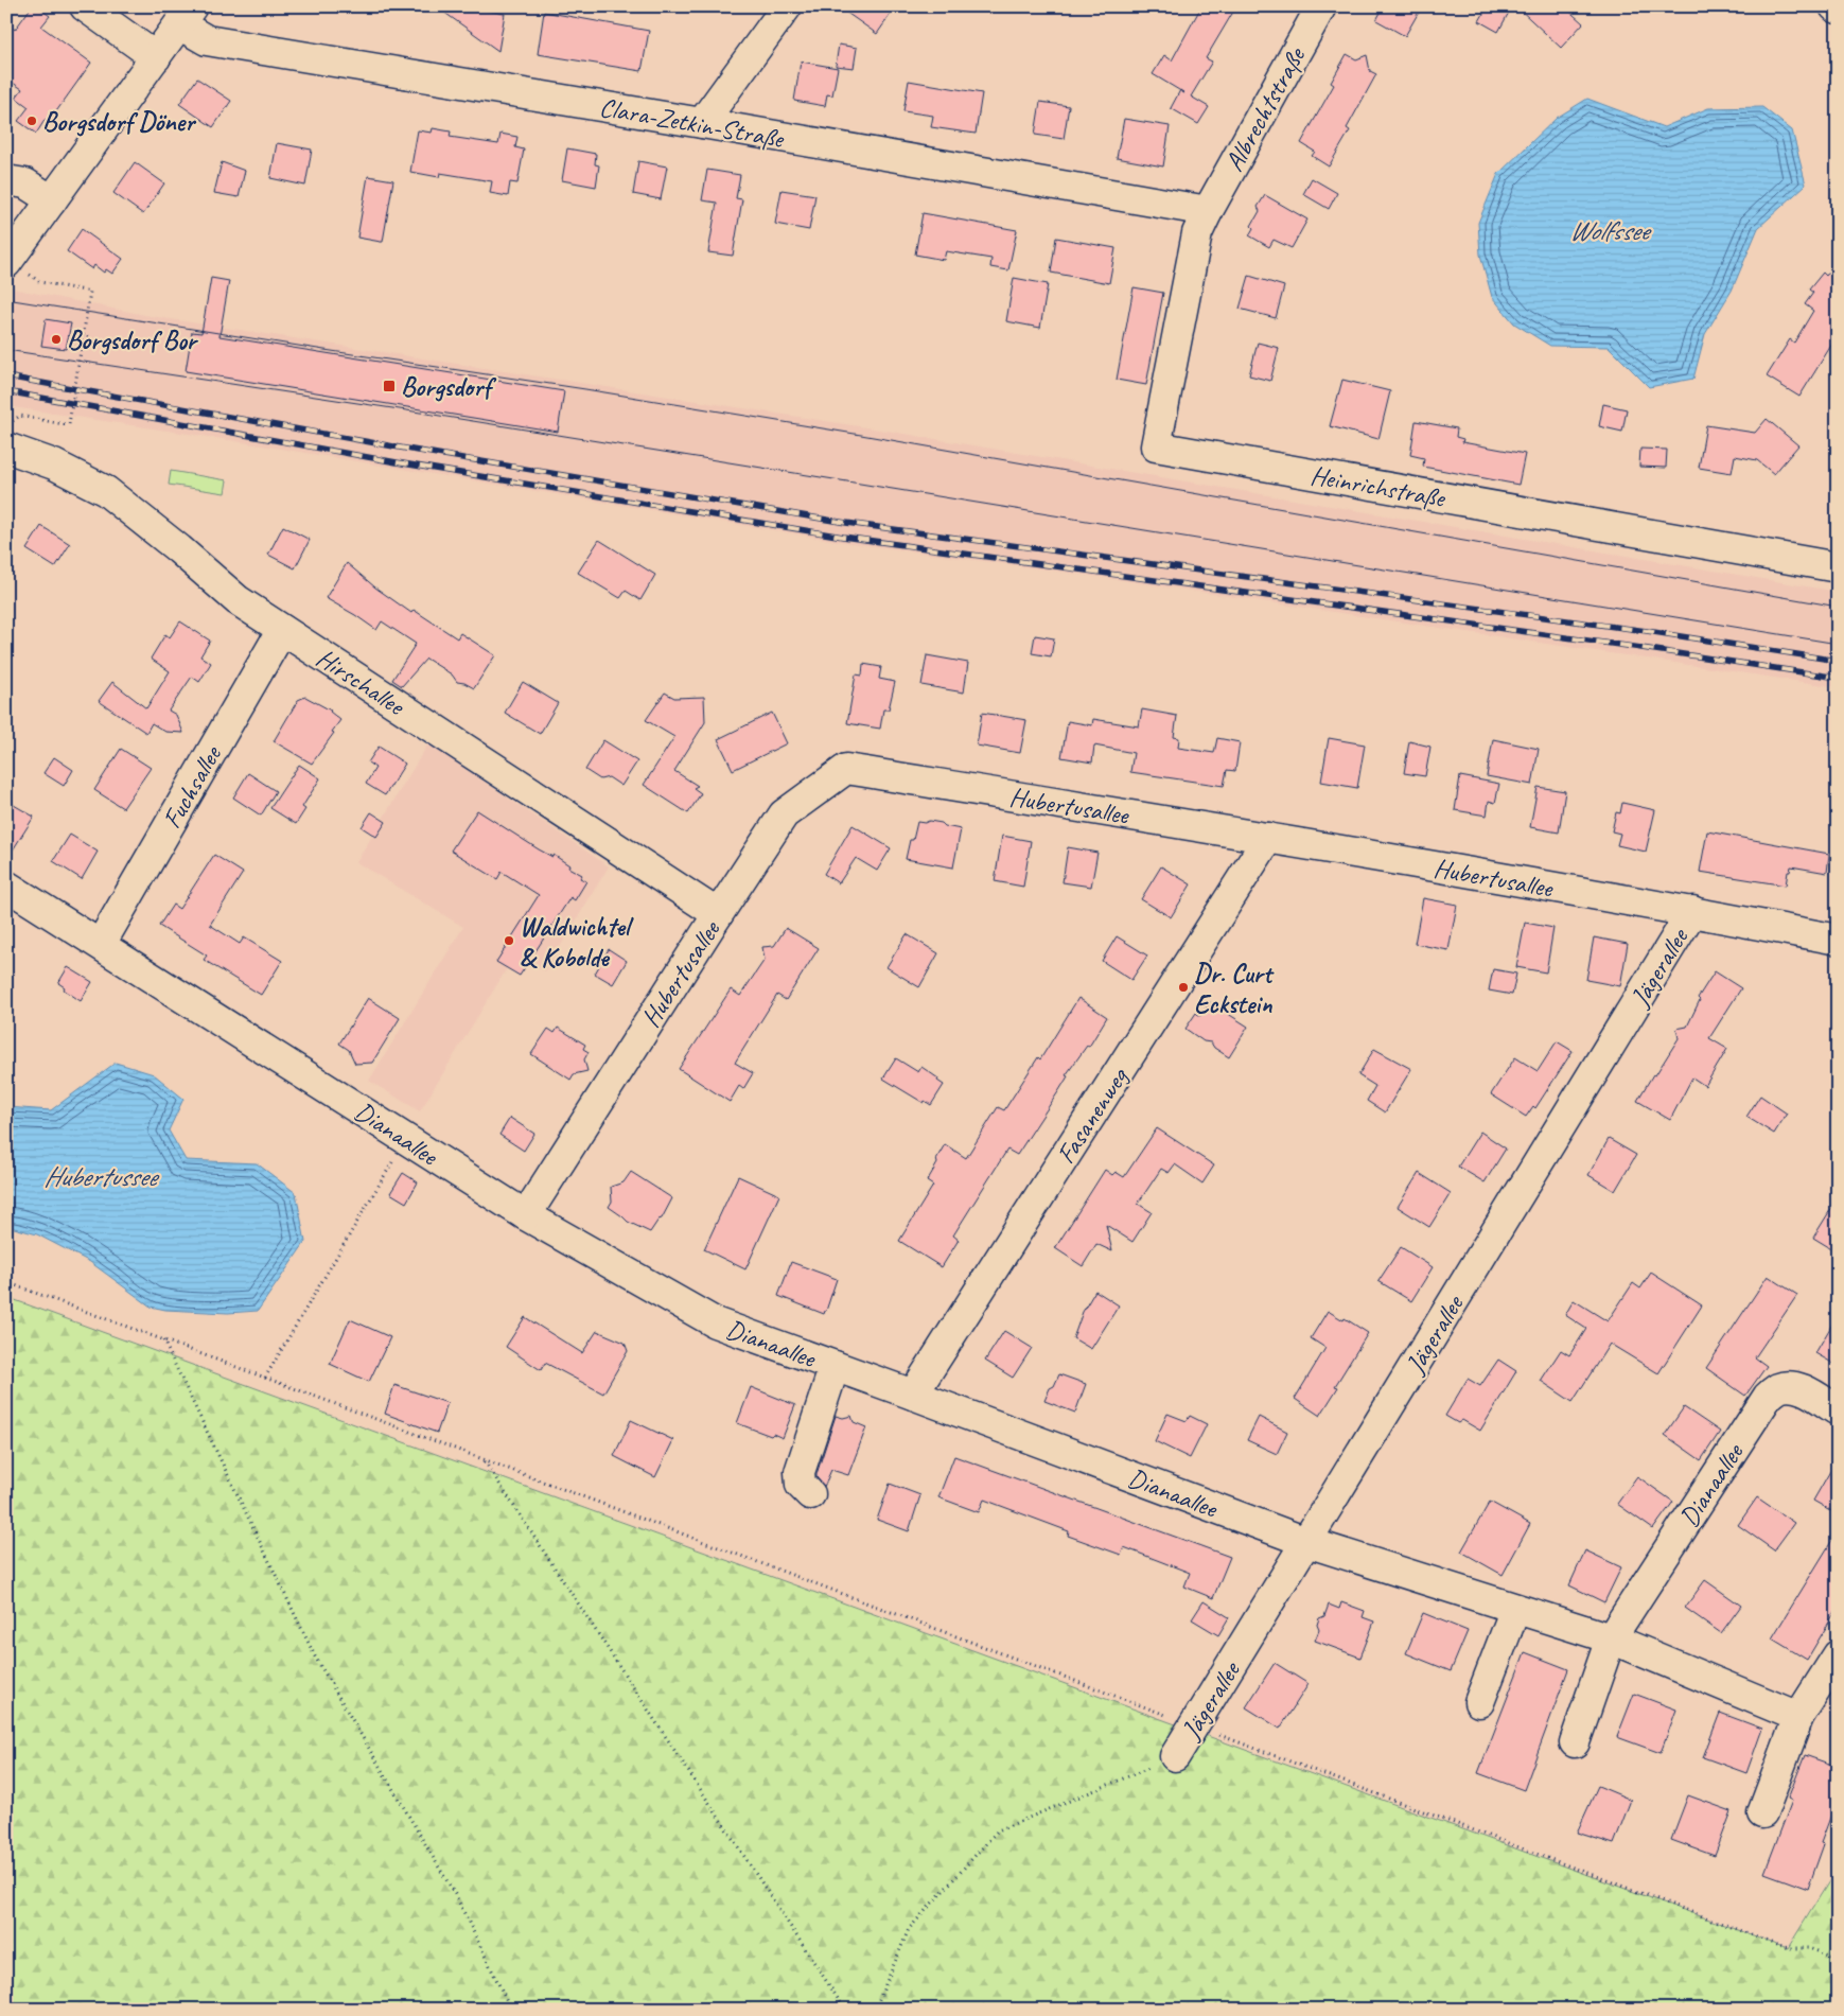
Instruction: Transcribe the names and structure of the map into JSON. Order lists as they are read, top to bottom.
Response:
{
  "streets": {
    "street": [
      "Albrechtstraße",
      "Clara-Zetkin-Straße",
      "Heinrichstraße",
      "Hirschallee",
      "Fuchsallee",
      "Hubertusallee",
      "Jägerallee",
      "Fasanenweg",
      "Dianaallee"
    ]
  },
  "crossings": [
    ["Albrechtstraße", "Clara-Zetkin-Straße"],
    ["Albrechtstraße", "Heinrichstraße"],
    ["Clara-Zetkin-Straße", "Heinrichstraße"],
    ["Hirschallee", "Fuchsallee"],
    ["Hirschallee", "Hubertusallee"],
    ["Fuchsallee", "Dianaallee"],
    ["Hubertusallee", "Jägerallee"],
    ["Hubertusallee", "Fasanenweg"],
    ["Hubertusallee", "Dianaallee"],
    ["Jägerallee", "Dianaallee"],
    ["Fasanenweg", "Dianaallee"]
  ],
  "water": ["Wolfssee", "Hubertussee"],
  "places": {
    "other": [
      "Borgsdorf Döner",
      "Borgsdorf Bor",
      "Waldwichtel & Kobolde",
      "Dr. Curt Eckstein"
    ],
    "transit": ["Borgsdorf"]
  }
}
